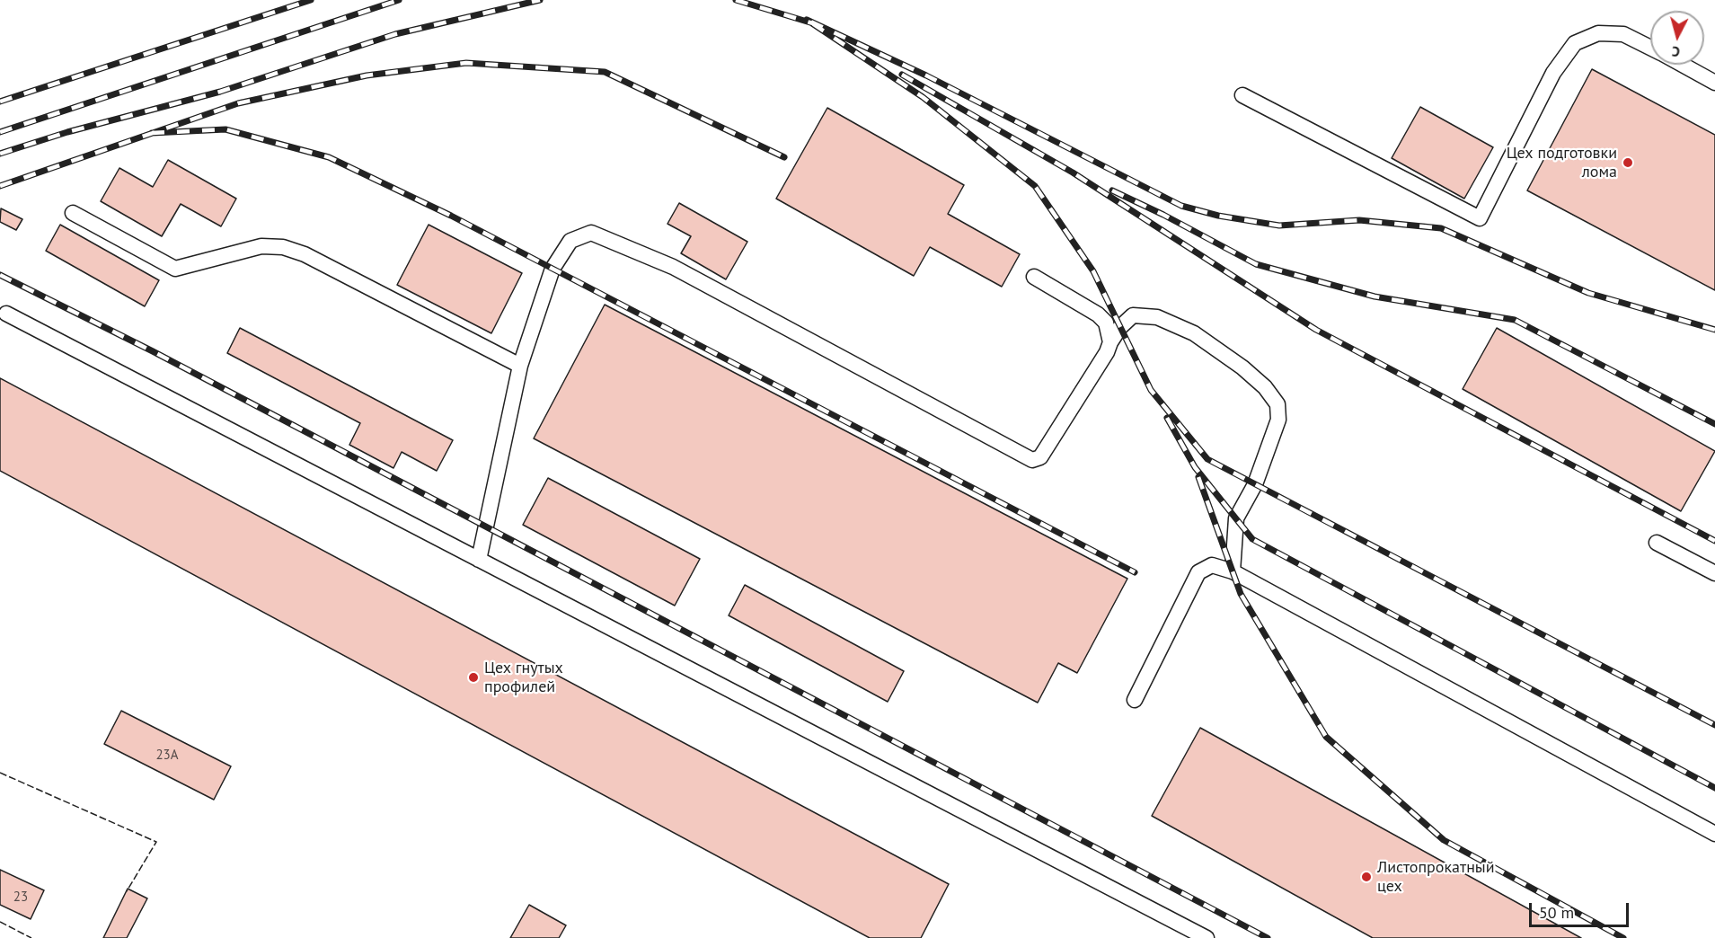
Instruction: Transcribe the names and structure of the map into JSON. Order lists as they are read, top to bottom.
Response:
{
  "places": ["Цех подготовки лома", "Цех гнутых профилей", "Листопрокатный цех"],
  "house_numbers": ["23А", "23"],
  "scale_bar": "50 m",
  "north": "bottom"
}
